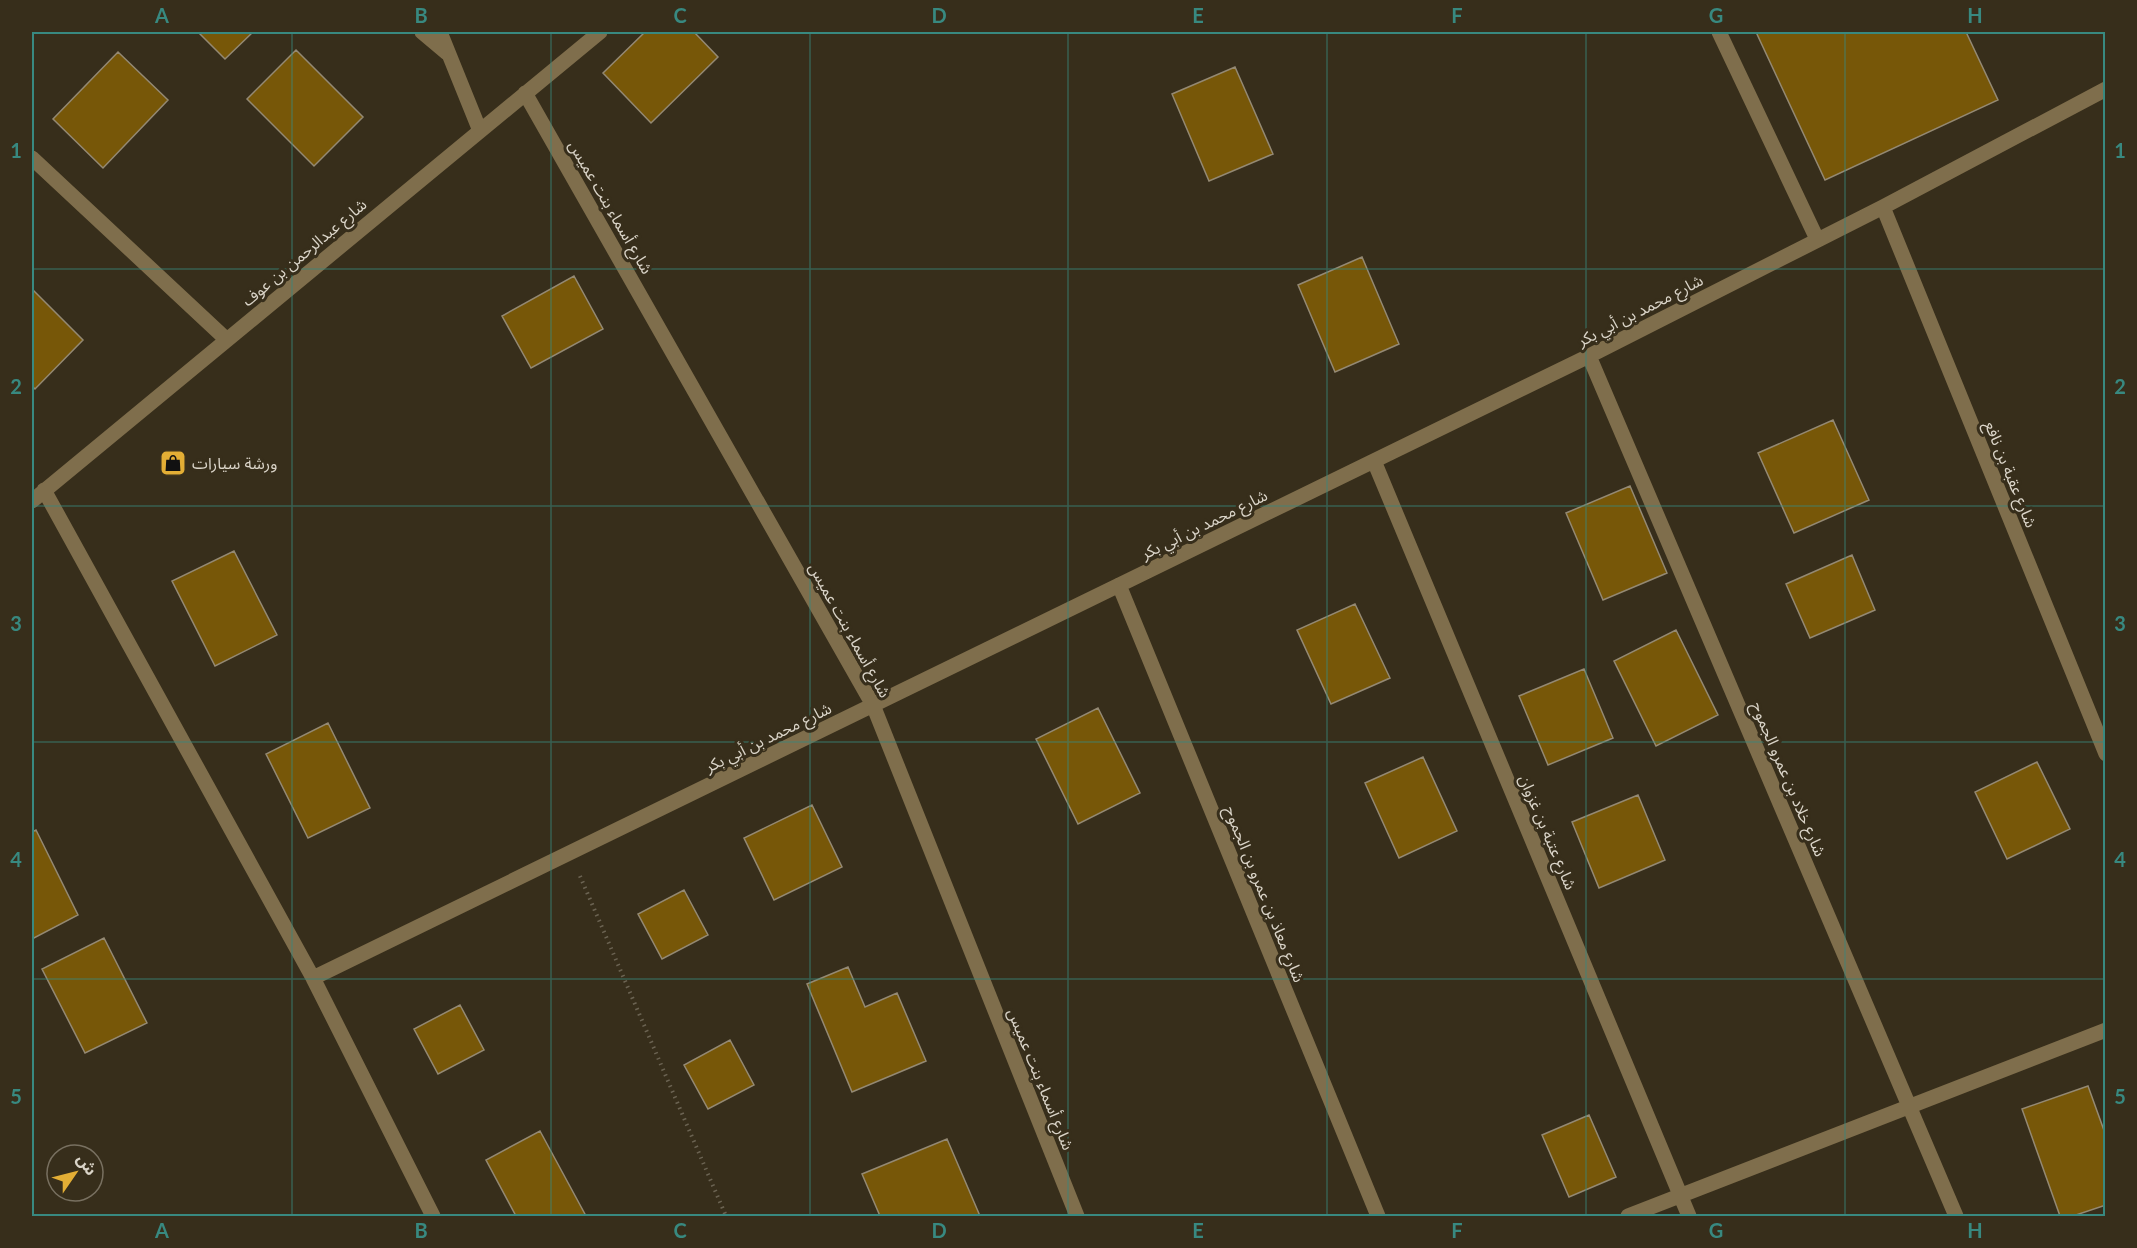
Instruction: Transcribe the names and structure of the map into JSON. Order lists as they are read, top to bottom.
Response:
{
  "streets": {
    "street": [
      "شارع أسماء بنت عميس",
      "شارع عبدالرحمن بن عوف",
      "شارع محمد بن أبي بكر",
      "شارع عقبة بن نافع",
      "شارع خلاد بن عمرو الجموح",
      "شارع عتبة بن غزوان",
      "شارع معاذ بن عمرو بن الجموح"
    ]
  },
  "crossings": [
    ["شارع أسماء بنت عميس", "شارع عبدالرحمن بن عوف"],
    ["شارع أسماء بنت عميس", "شارع محمد بن أبي بكر"],
    ["شارع محمد بن أبي بكر", "شارع عقبة بن نافع"],
    ["شارع محمد بن أبي بكر", "شارع خلاد بن عمرو الجموح"],
    ["شارع محمد بن أبي بكر", "شارع عتبة بن غزوان"],
    ["شارع محمد بن أبي بكر", "شارع معاذ بن عمرو بن الجموح"]
  ],
  "places": {
    "shop": ["ورشة سيارات"]
  },
  "north": "top right",
  "grid": {
    "columns": [
      "A",
      "B",
      "C",
      "D",
      "E",
      "F",
      "G",
      "H"
    ],
    "rows": [
      "1",
      "2",
      "3",
      "4",
      "5"
    ]
  }
}
